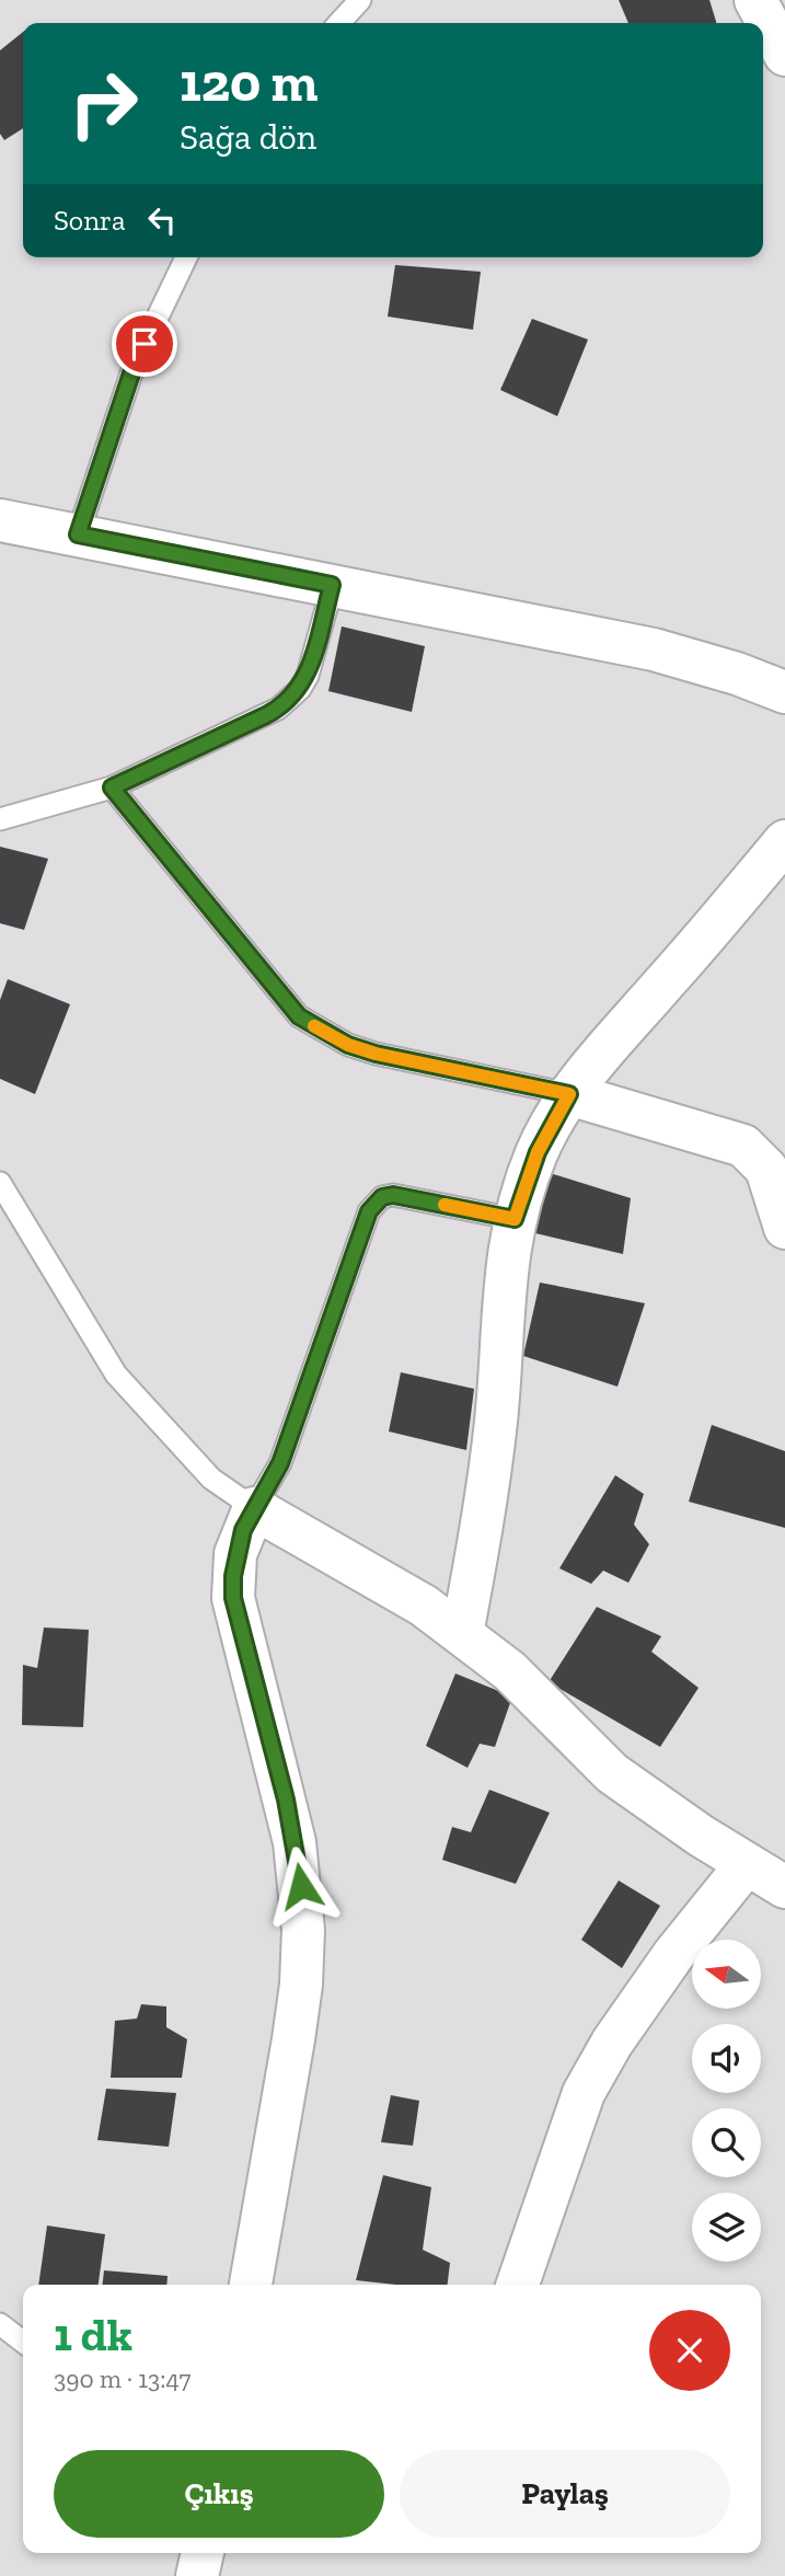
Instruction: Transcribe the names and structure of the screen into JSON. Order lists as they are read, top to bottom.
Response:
{
  "north": "left",
  "page": {
    "turn": ["120 m", "Sağa dön"],
    "then": "Sonra",
    "heading": ["1 dk", "390 m · 13:47"],
    "buttons": ["Çıkış", "Paylaş"]
  }
}
